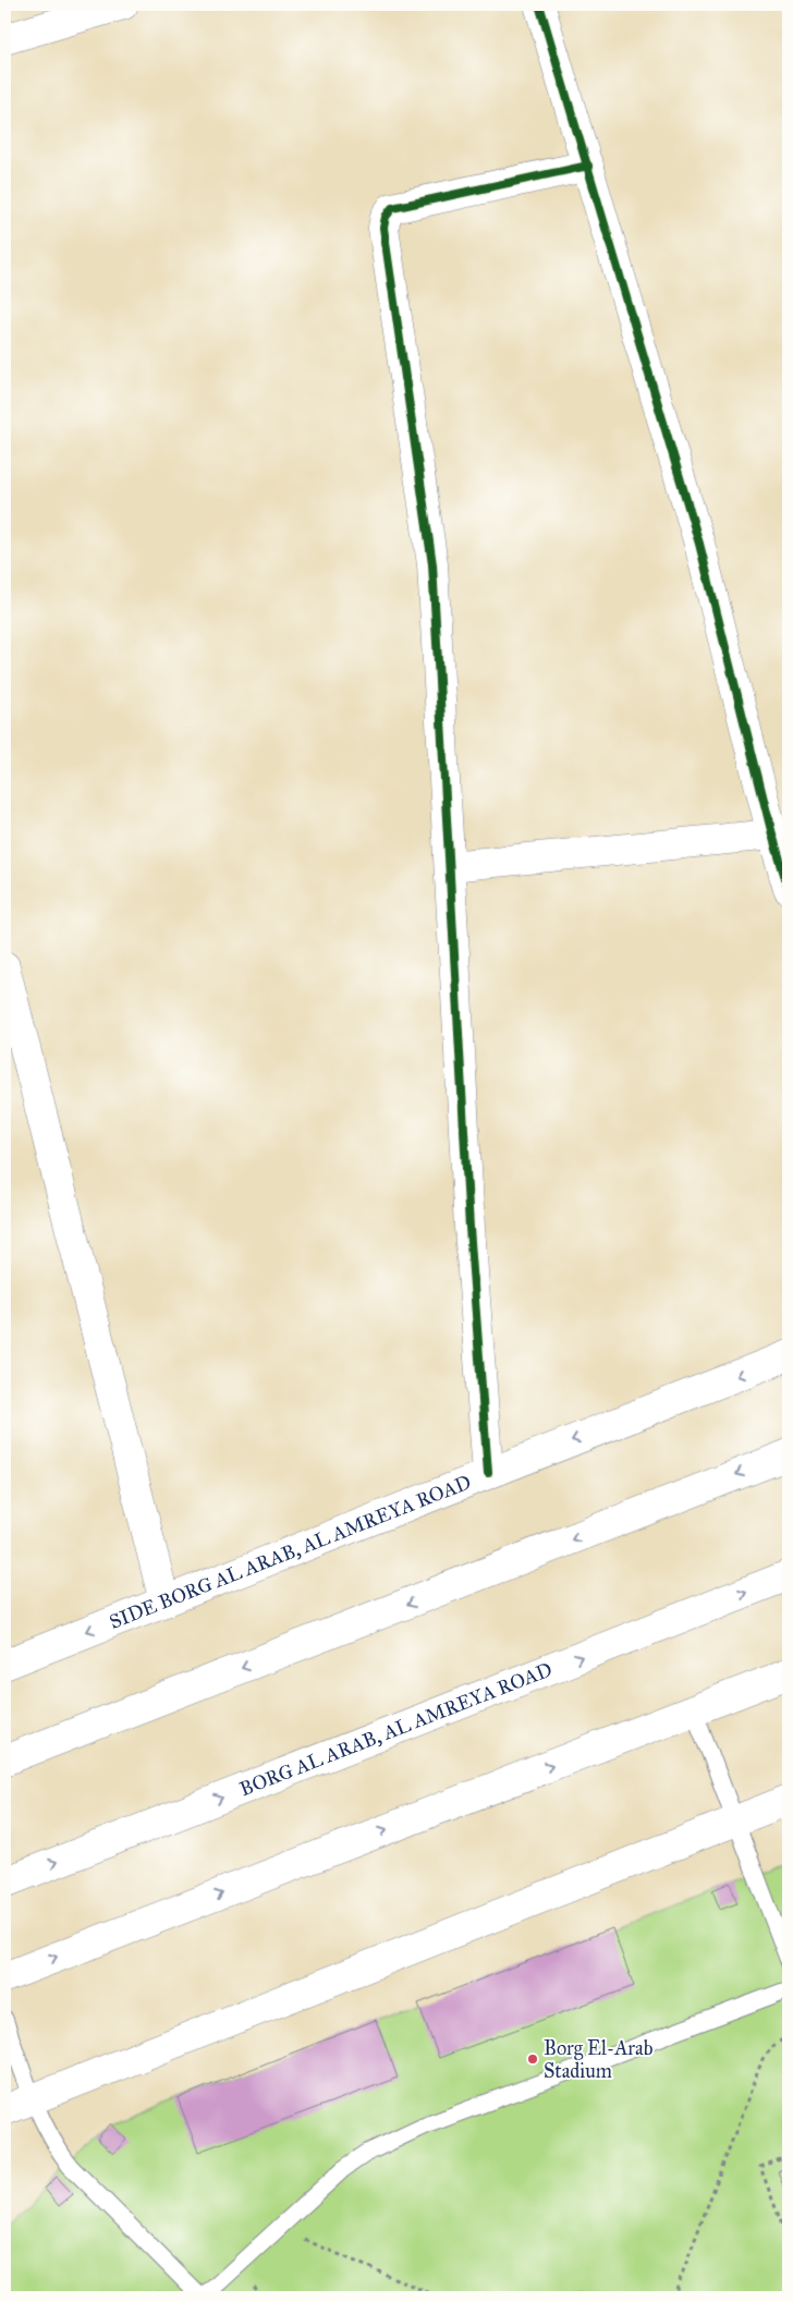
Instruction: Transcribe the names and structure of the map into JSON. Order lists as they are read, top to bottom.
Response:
{
  "streets": {
    "main road": ["SIDE BORG AL ARAB, AL AMREYA ROAD", "BORG AL ARAB, AL AMREYA ROAD"]
  },
  "places": ["Borg El-Arab Stadium"]
}
